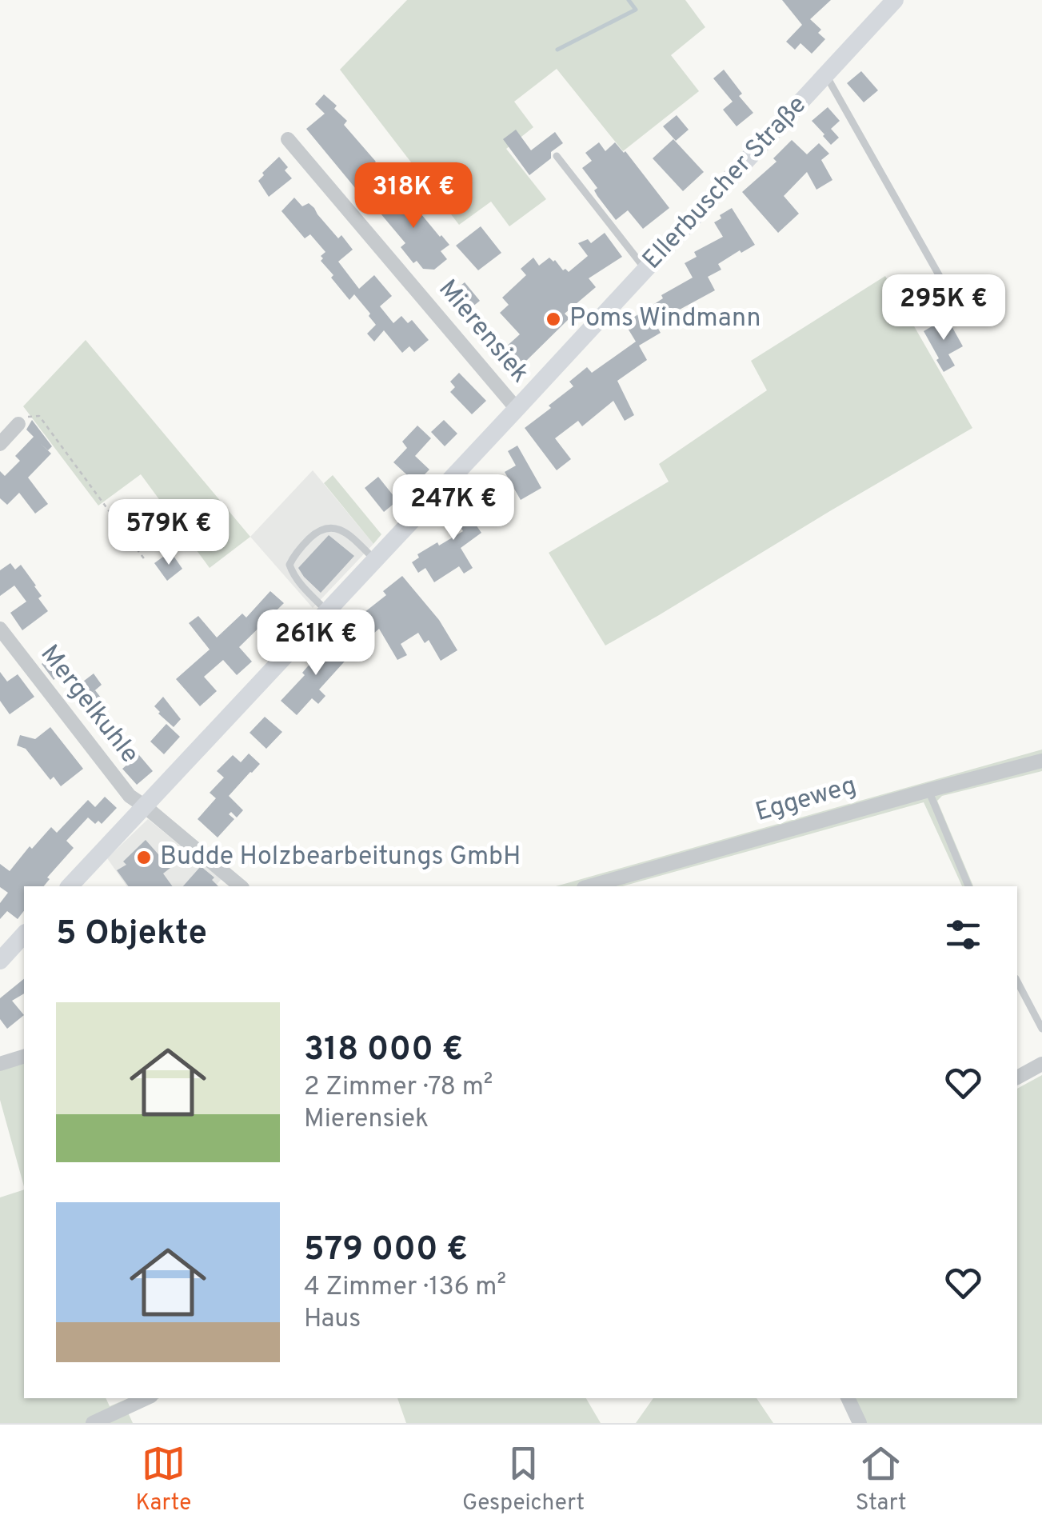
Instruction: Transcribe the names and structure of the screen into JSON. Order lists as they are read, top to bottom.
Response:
{
  "streets": {
    "main road": ["Ellerbuscher Straße"],
    "street": ["Mierensiek", "Mergelkuhle", "Eggeweg"]
  },
  "crossings": [
    ["Ellerbuscher Straße", "Mierensiek"],
    ["Ellerbuscher Straße", "Mergelkuhle"]
  ],
  "places": ["Poms Windmann", "Budde Holzbearbeitungs GmbH"],
  "page": {
    "price": [
      "318K €",
      "295K €",
      "247K €",
      "579K €",
      "261K €"
    ],
    "heading": "5 Objekte",
    "list": [
      {
        "name": "318 000 €",
        "note": "2 Zimmer · 78 m² · Mierensiek"
      },
      {
        "name": "579 000 €",
        "note": "4 Zimmer · 136 m² · Haus"
      }
    ],
    "tabs": ["Karte", "Gespeichert", "Start"]
  }
}
